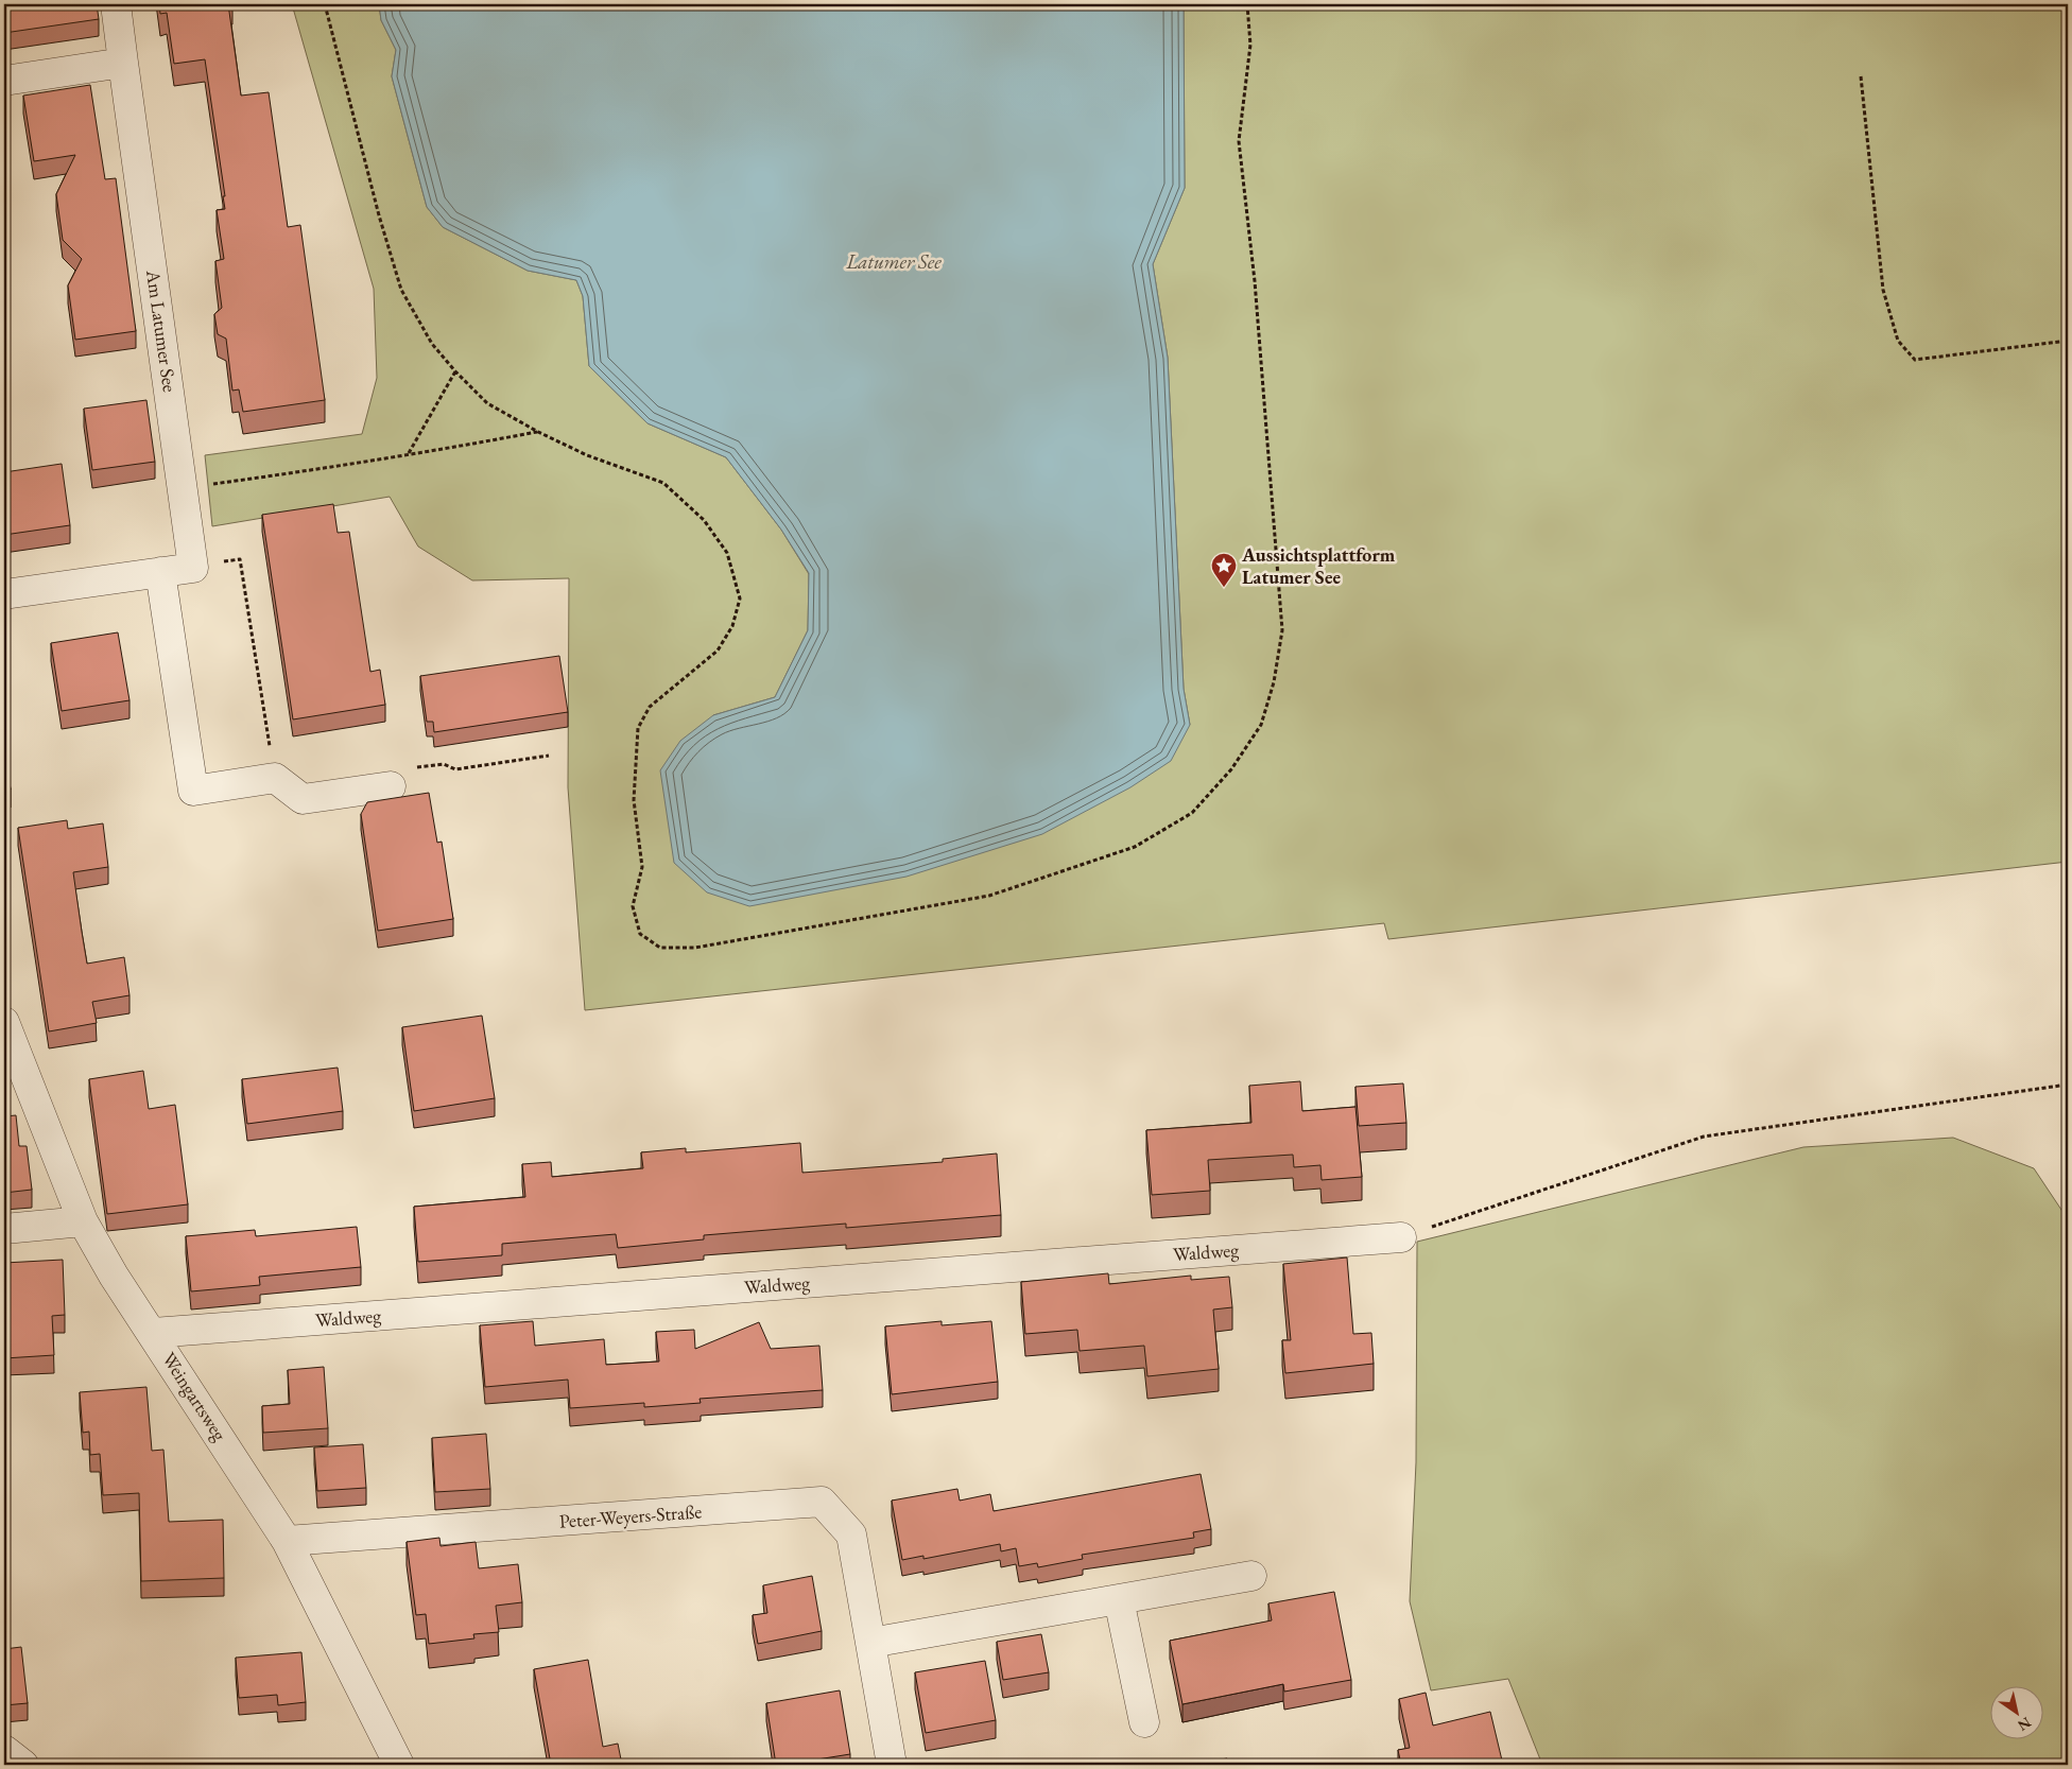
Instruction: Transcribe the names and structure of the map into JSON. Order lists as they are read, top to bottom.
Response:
{
  "streets": {
    "street": [
      "Am Latumer See",
      "Waldweg",
      "Weingartsweg",
      "Peter-Weyers-Straße"
    ]
  },
  "crossings": [
    ["Waldweg", "Weingartsweg"],
    ["Weingartsweg", "Peter-Weyers-Straße"]
  ],
  "water": ["Latumer See"],
  "places": {
    "place": ["Aussichtsplattform Latumer See"]
  },
  "north": "bottom right"
}
